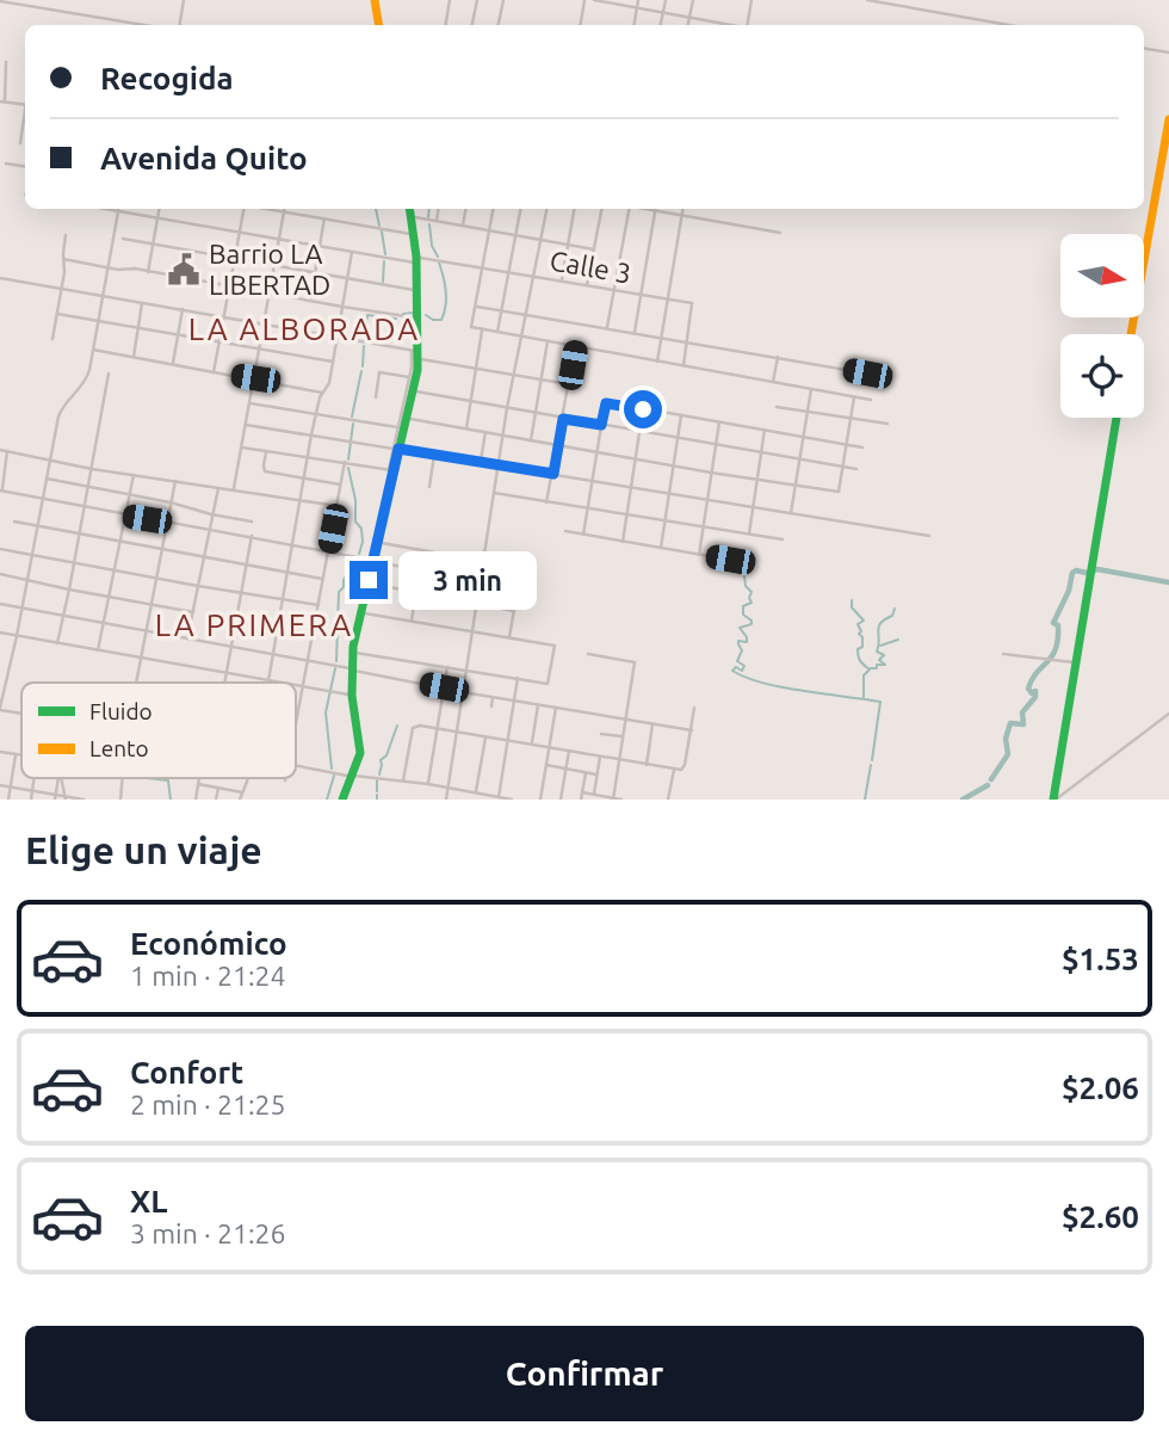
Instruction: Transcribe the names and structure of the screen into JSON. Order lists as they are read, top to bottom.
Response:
{
  "streets": {
    "street": ["Calle 3"]
  },
  "districts": ["LA ALBORADA", "LA PRIMERA"],
  "places": {
    "public building": ["Barrio LA LIBERTAD"]
  },
  "legend": ["Fluido", "Lento"],
  "north": "right",
  "page": {
    "banner": ["Recogida", "Avenida Quito"],
    "bubble": "3 min",
    "heading": "Elige un viaje",
    "list": [
      {
        "name": "Económico",
        "note": "1 min · 21:24",
        "value": "$1.53"
      },
      {
        "name": "Confort",
        "note": "2 min · 21:25",
        "value": "$2.06"
      },
      {
        "name": "XL",
        "note": "3 min · 21:26",
        "value": "$2.60"
      }
    ],
    "buttons": "Confirmar"
  }
}
